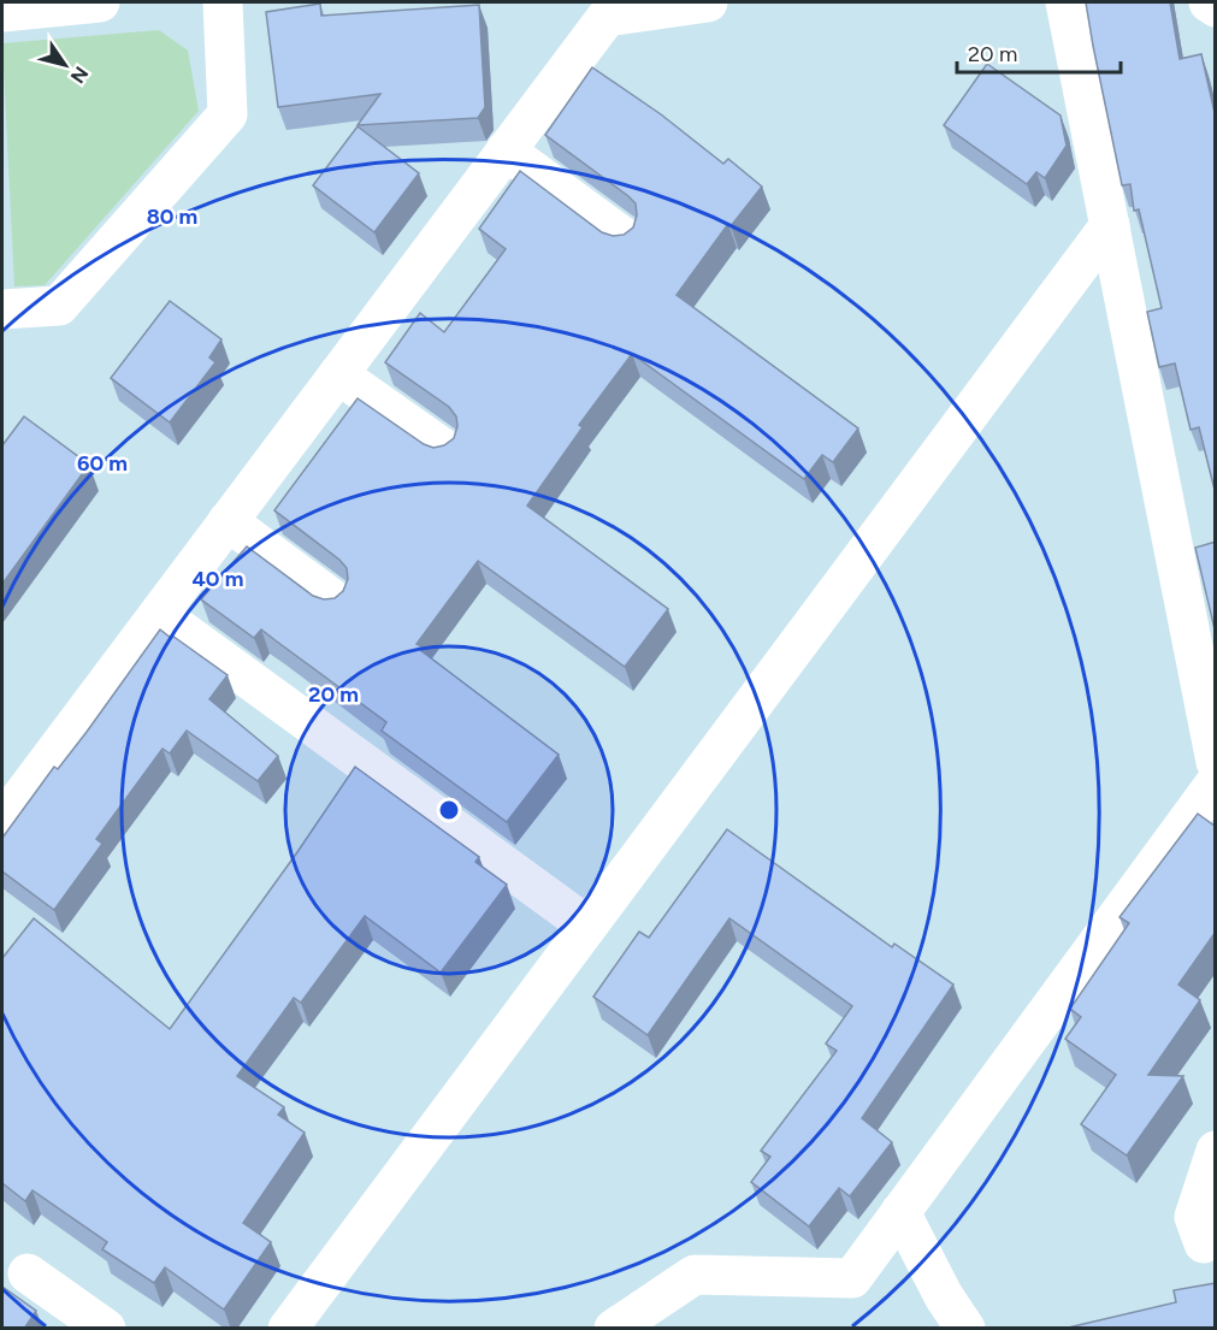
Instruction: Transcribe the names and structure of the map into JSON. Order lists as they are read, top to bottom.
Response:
{
  "scale_bar": "20 m",
  "north": "bottom right",
  "rings": [
    "80 m",
    "60 m",
    "40 m",
    "20 m"
  ]
}
